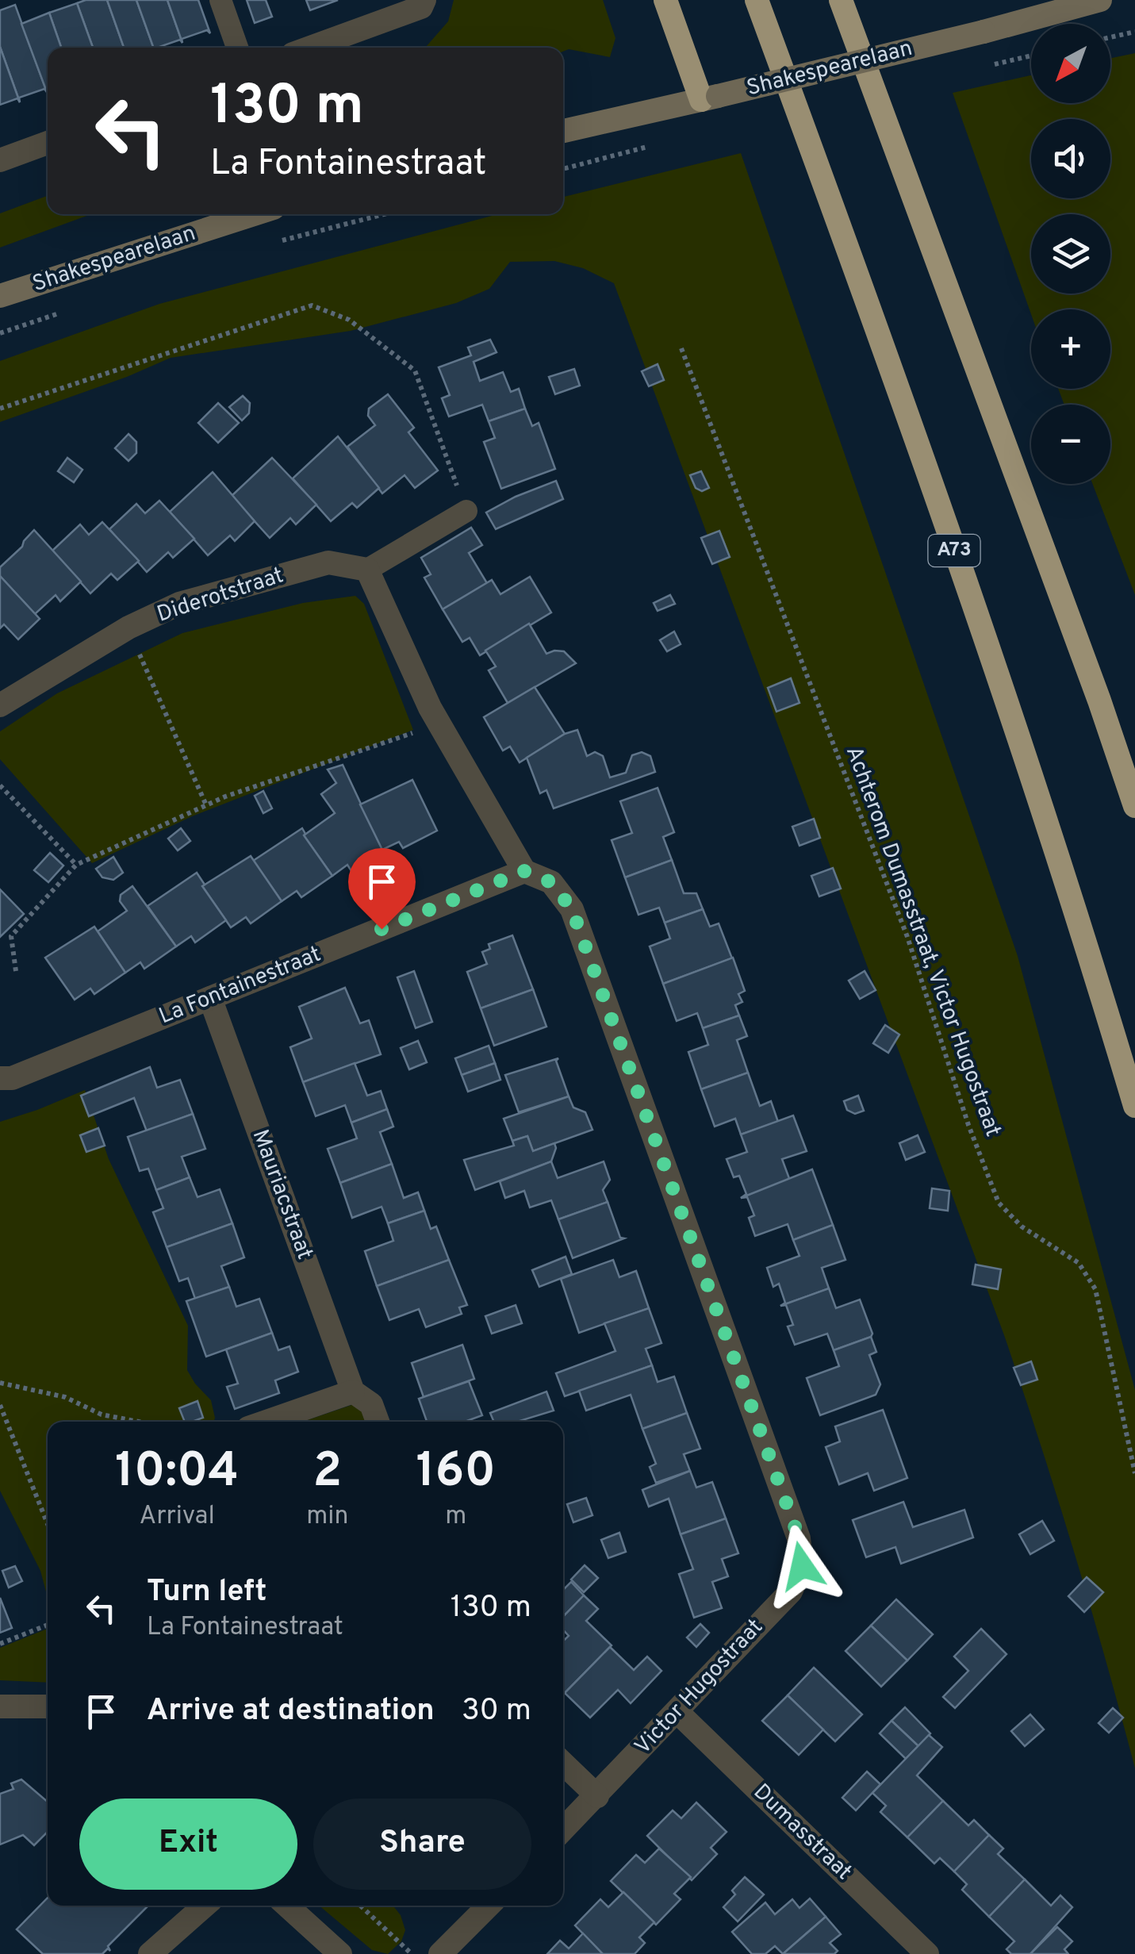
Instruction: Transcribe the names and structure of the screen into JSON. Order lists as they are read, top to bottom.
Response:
{
  "streets": {
    "highway": ["A73"],
    "street": [
      "Shakespearelaan",
      "Diderotstraat",
      "La Fontainestraat",
      "Mauriacstraat",
      "Victor Hugostraat",
      "Dumasstraat"
    ],
    "path": ["Achterom Dumasstraat, Victor Hugostraat"]
  },
  "crossings": [
    ["La Fontainestraat", "Mauriacstraat"],
    ["La Fontainestraat", "Victor Hugostraat"],
    ["Victor Hugostraat", "Dumasstraat"]
  ],
  "north": "bottom left",
  "page": {
    "map_buttons": ["+", "−"],
    "turn": ["130 m", "La Fontainestraat"],
    "eta": [
      "10:04",
      "Arrival",
      "2",
      "min",
      "160",
      "m"
    ],
    "list": [
      {
        "name": "Turn left",
        "note": "La Fontainestraat",
        "value": "130 m"
      },
      {
        "name": "Arrive at destination",
        "value": "30 m"
      }
    ],
    "buttons": ["Exit", "Share"]
  }
}
